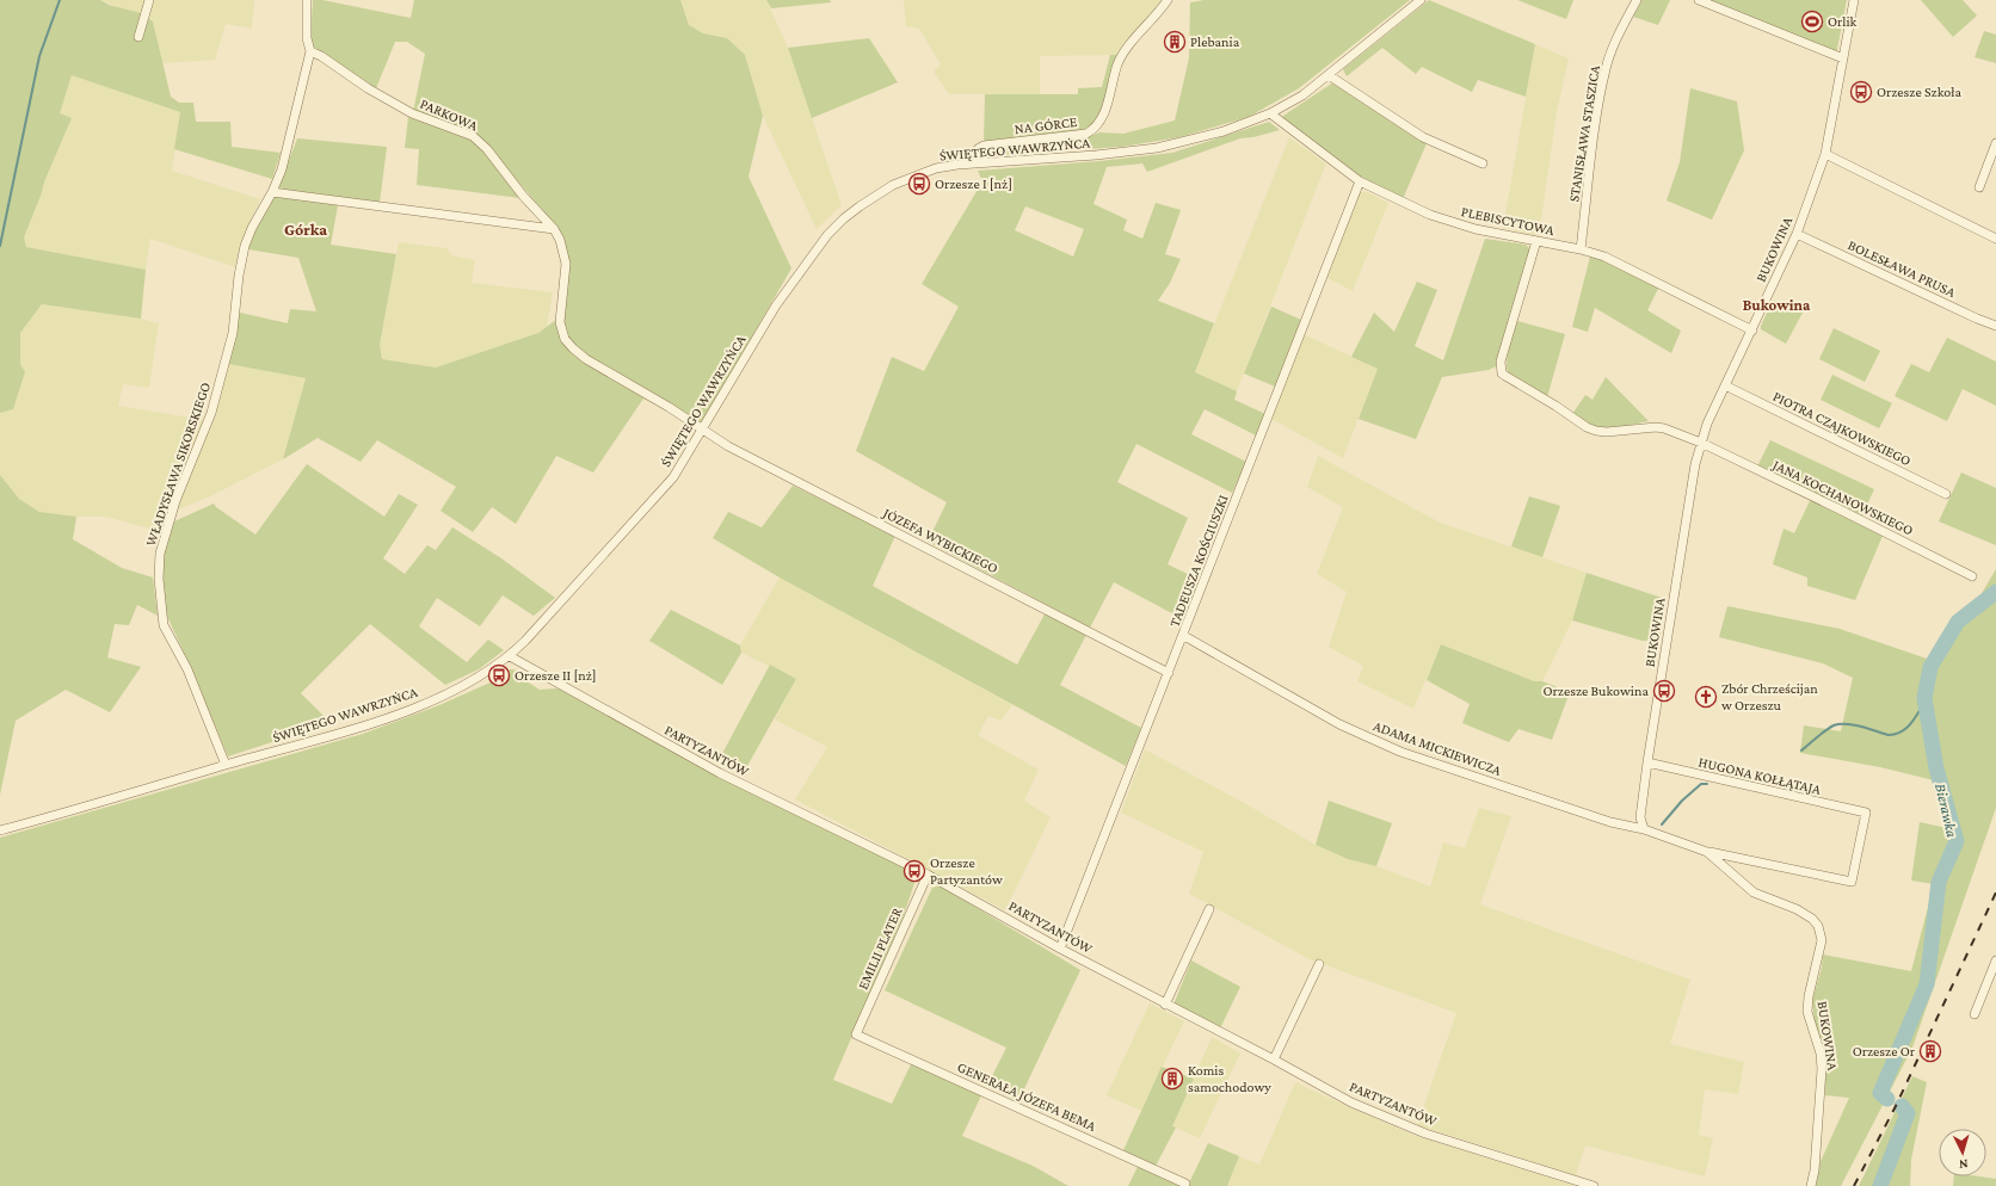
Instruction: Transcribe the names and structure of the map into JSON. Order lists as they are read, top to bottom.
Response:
{
  "streets": {
    "street": [
      "PARKOWA",
      "NA GÓRCE",
      "STANISŁAWA STASZICA",
      "ŚWIĘTEGO WAWRZYŃCA",
      "PLEBISCYTOWA",
      "BUKOWINA",
      "BOLESŁAWA PRUSA",
      "PIOTRA CZAJKOWSKIEGO",
      "WŁADYSŁAWA SIKORSKIEGO",
      "JANA KOCHANOWSKIEGO",
      "JÓZEFA WYBICKIEGO",
      "TADEUSZA KOŚCIUSZKI",
      "ADAMA MICKIEWICZA",
      "PARTYZANTÓW",
      "HUGONA KOŁŁĄTAJA",
      "EMILII PLATER",
      "GENERAŁA JÓZEFA BEMA"
    ]
  },
  "crossings": [
    ["PARKOWA", "ŚWIĘTEGO WAWRZYŃCA"],
    ["PARKOWA", "WŁADYSŁAWA SIKORSKIEGO"],
    ["PARKOWA", "JÓZEFA WYBICKIEGO"],
    ["NA GÓRCE", "ŚWIĘTEGO WAWRZYŃCA"],
    ["STANISŁAWA STASZICA", "PLEBISCYTOWA"],
    ["ŚWIĘTEGO WAWRZYŃCA", "PLEBISCYTOWA"],
    ["ŚWIĘTEGO WAWRZYŃCA", "WŁADYSŁAWA SIKORSKIEGO"],
    ["ŚWIĘTEGO WAWRZYŃCA", "JÓZEFA WYBICKIEGO"],
    ["ŚWIĘTEGO WAWRZYŃCA", "PARTYZANTÓW"],
    ["PLEBISCYTOWA", "BUKOWINA"],
    ["PLEBISCYTOWA", "JANA KOCHANOWSKIEGO"],
    ["PLEBISCYTOWA", "TADEUSZA KOŚCIUSZKI"],
    ["BUKOWINA", "BOLESŁAWA PRUSA"],
    ["BUKOWINA", "PIOTRA CZAJKOWSKIEGO"],
    ["BUKOWINA", "JANA KOCHANOWSKIEGO"],
    ["BUKOWINA", "ADAMA MICKIEWICZA"],
    ["BUKOWINA", "HUGONA KOŁŁĄTAJA"],
    ["JÓZEFA WYBICKIEGO", "TADEUSZA KOŚCIUSZKI"],
    ["TADEUSZA KOŚCIUSZKI", "ADAMA MICKIEWICZA"],
    ["TADEUSZA KOŚCIUSZKI", "PARTYZANTÓW"],
    ["PARTYZANTÓW", "EMILII PLATER"],
    ["EMILII PLATER", "GENERAŁA JÓZEFA BEMA"]
  ],
  "districts": ["Górka", "Bukowina"],
  "water": ["Bierawka"],
  "places": {
    "sports": ["Orlik"],
    "building": ["Plebania", "Orzesze Or", "Komis samochodowy"],
    "bus stop": [
      "Orzesze Szkoła",
      "Orzesze I [nż]",
      "Orzesze II [nż]",
      "Orzesze Bukowina",
      "Orzesze Partyzantów"
    ],
    "church": ["Zbór Chrześcijan w Orzeszu"]
  },
  "north": "bottom"
}
